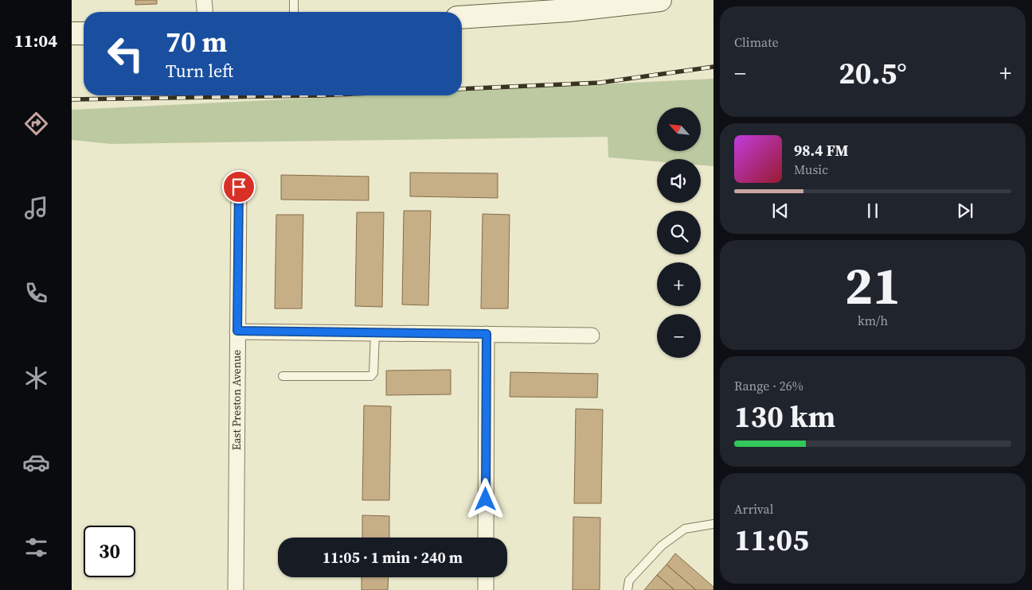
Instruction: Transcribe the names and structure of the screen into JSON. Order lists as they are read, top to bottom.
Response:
{
  "streets": {
    "street": ["East Preston Avenue"]
  },
  "north": "top left",
  "page": {
    "tabs": "11:04",
    "tile": [
      "Climate",
      ["21", "km/h"],
      ["Range · 26%", "130 km"],
      ["Arrival", "11:05"]
    ],
    "turn": ["70 m", "Turn left"],
    "heat": ["−", "20.5°", "+"],
    "map_buttons": ["+", "−"],
    "song": ["98.4 FM", "Music"],
    "limit": "30",
    "trip": "11:05 · 1 min · 240 m"
  }
}
